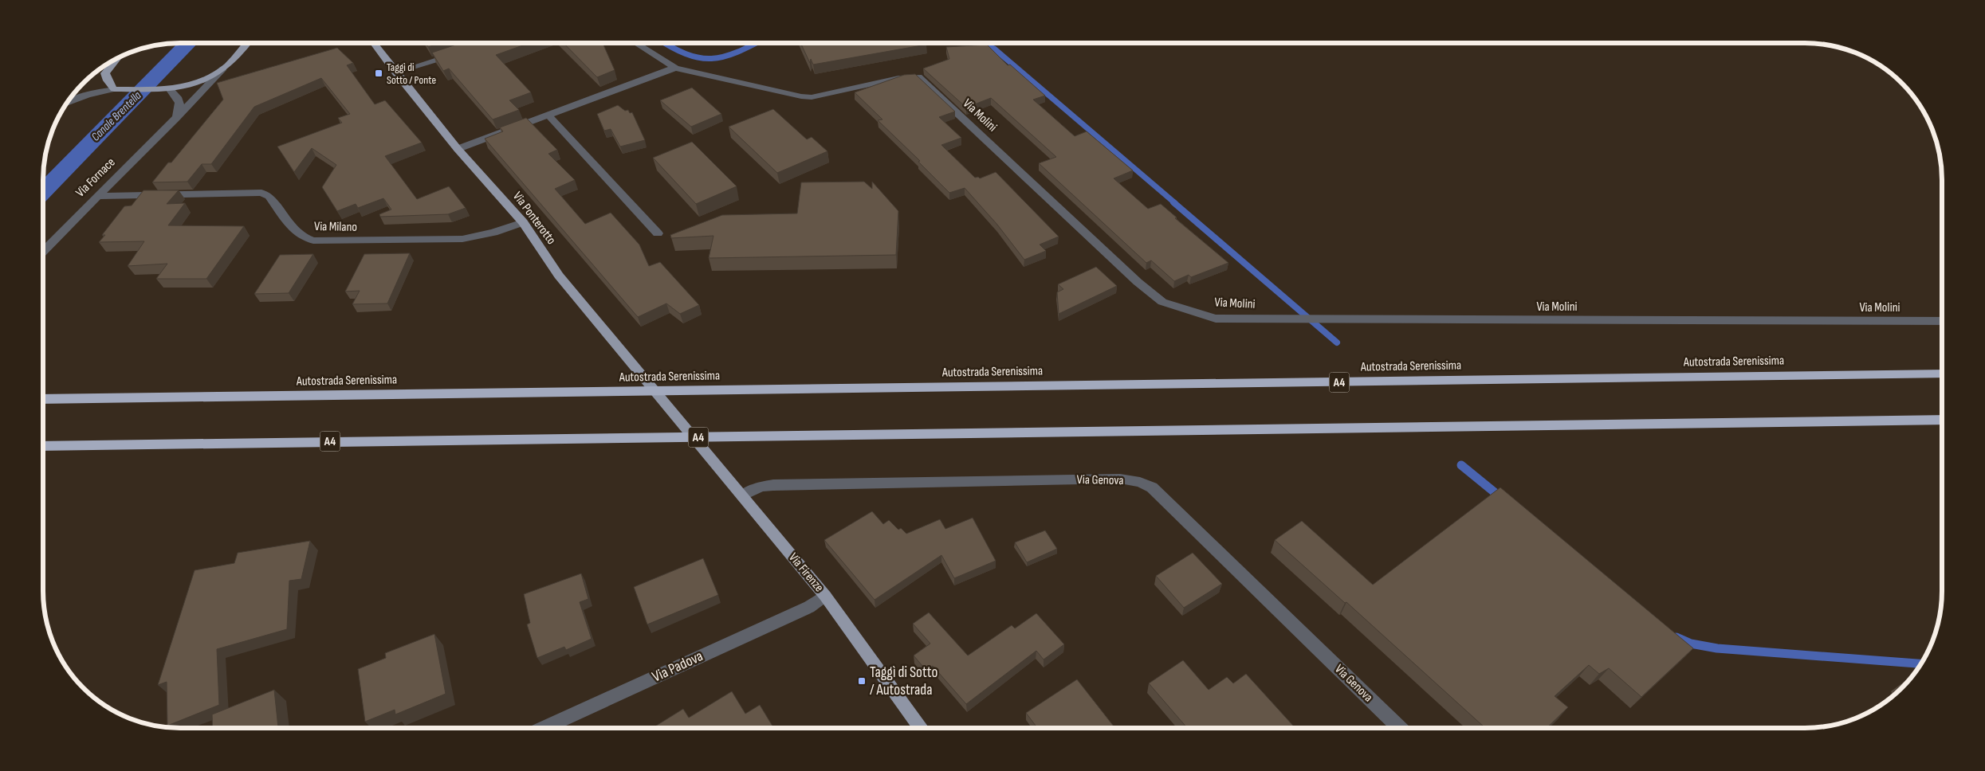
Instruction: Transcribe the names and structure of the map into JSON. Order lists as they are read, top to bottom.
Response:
{
  "streets": {
    "highway": ["Autostrada Serenissima", "A4"],
    "main road": ["Via Fornace", "Via Ponterotto", "Via Firenze"],
    "street": [
      "Via Molini",
      "Via Milano",
      "Via Genova",
      "Via Padova"
    ]
  },
  "crossings": [
    ["Via Fornace", "Via Milano"],
    ["Via Ponterotto", "Via Milano"],
    ["Via Ponterotto", "Via Firenze"],
    ["Via Genova", "Via Firenze"],
    ["Via Firenze", "Via Padova"]
  ],
  "water": ["Canale Brentella"],
  "places": {
    "transit": ["Taggì di Sotto / Ponte", "Taggì di Sotto / Autostrada"]
  }
}
